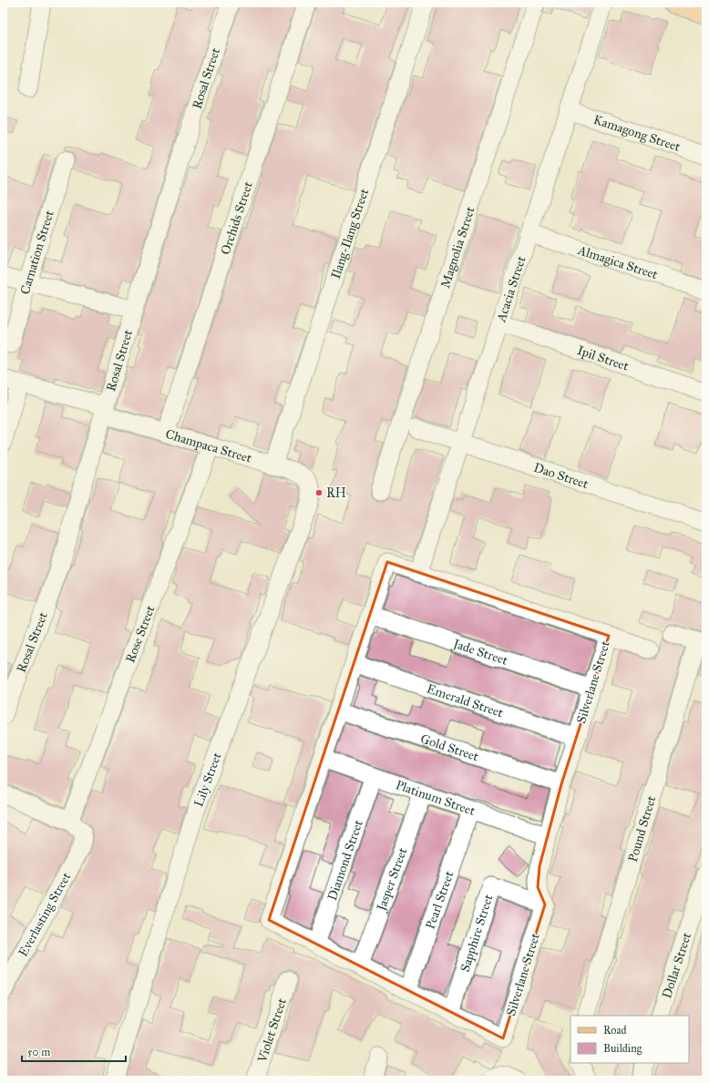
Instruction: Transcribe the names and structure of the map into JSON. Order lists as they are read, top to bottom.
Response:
{
  "streets": {
    "street": [
      "Rosal Street",
      "Kamagong Street",
      "Orchids Street",
      "Ilang-Ilang Street",
      "Magnolia Street",
      "Carnation Street",
      "Almagica Street",
      "Acacia Street",
      "Ipil Street",
      "Champaca Street",
      "Dao Street",
      "Rose Street",
      "Jade Street",
      "Silverlane Street",
      "Emerald Street",
      "Gold Street",
      "Lily Street",
      "Platinum Street",
      "Pound Street",
      "Diamond Street",
      "Jasper Street",
      "Pearl Street",
      "Everlasting Street",
      "Sapphire Street",
      "Dollar Street",
      "Violet Street"
    ]
  },
  "crossings": [
    ["Rosal Street", "Champaca Street"],
    ["Kamagong Street", "Acacia Street"],
    ["Orchids Street", "Champaca Street"],
    ["Ilang-Ilang Street", "Champaca Street"],
    ["Almagica Street", "Acacia Street"],
    ["Acacia Street", "Ipil Street"],
    ["Acacia Street", "Dao Street"],
    ["Acacia Street", "Silverlane Street"],
    ["Champaca Street", "Rose Street"],
    ["Champaca Street", "Lily Street"],
    ["Rose Street", "Everlasting Street"],
    ["Jade Street", "Silverlane Street"],
    ["Silverlane Street", "Emerald Street"],
    ["Silverlane Street", "Gold Street"],
    ["Silverlane Street", "Platinum Street"],
    ["Silverlane Street", "Diamond Street"],
    ["Silverlane Street", "Jasper Street"],
    ["Silverlane Street", "Pearl Street"],
    ["Silverlane Street", "Sapphire Street"],
    ["Platinum Street", "Diamond Street"],
    ["Platinum Street", "Jasper Street"],
    ["Platinum Street", "Pearl Street"]
  ],
  "places": ["RH"],
  "legend": ["Road", "Building"],
  "scale_bar": "50 m"
}
